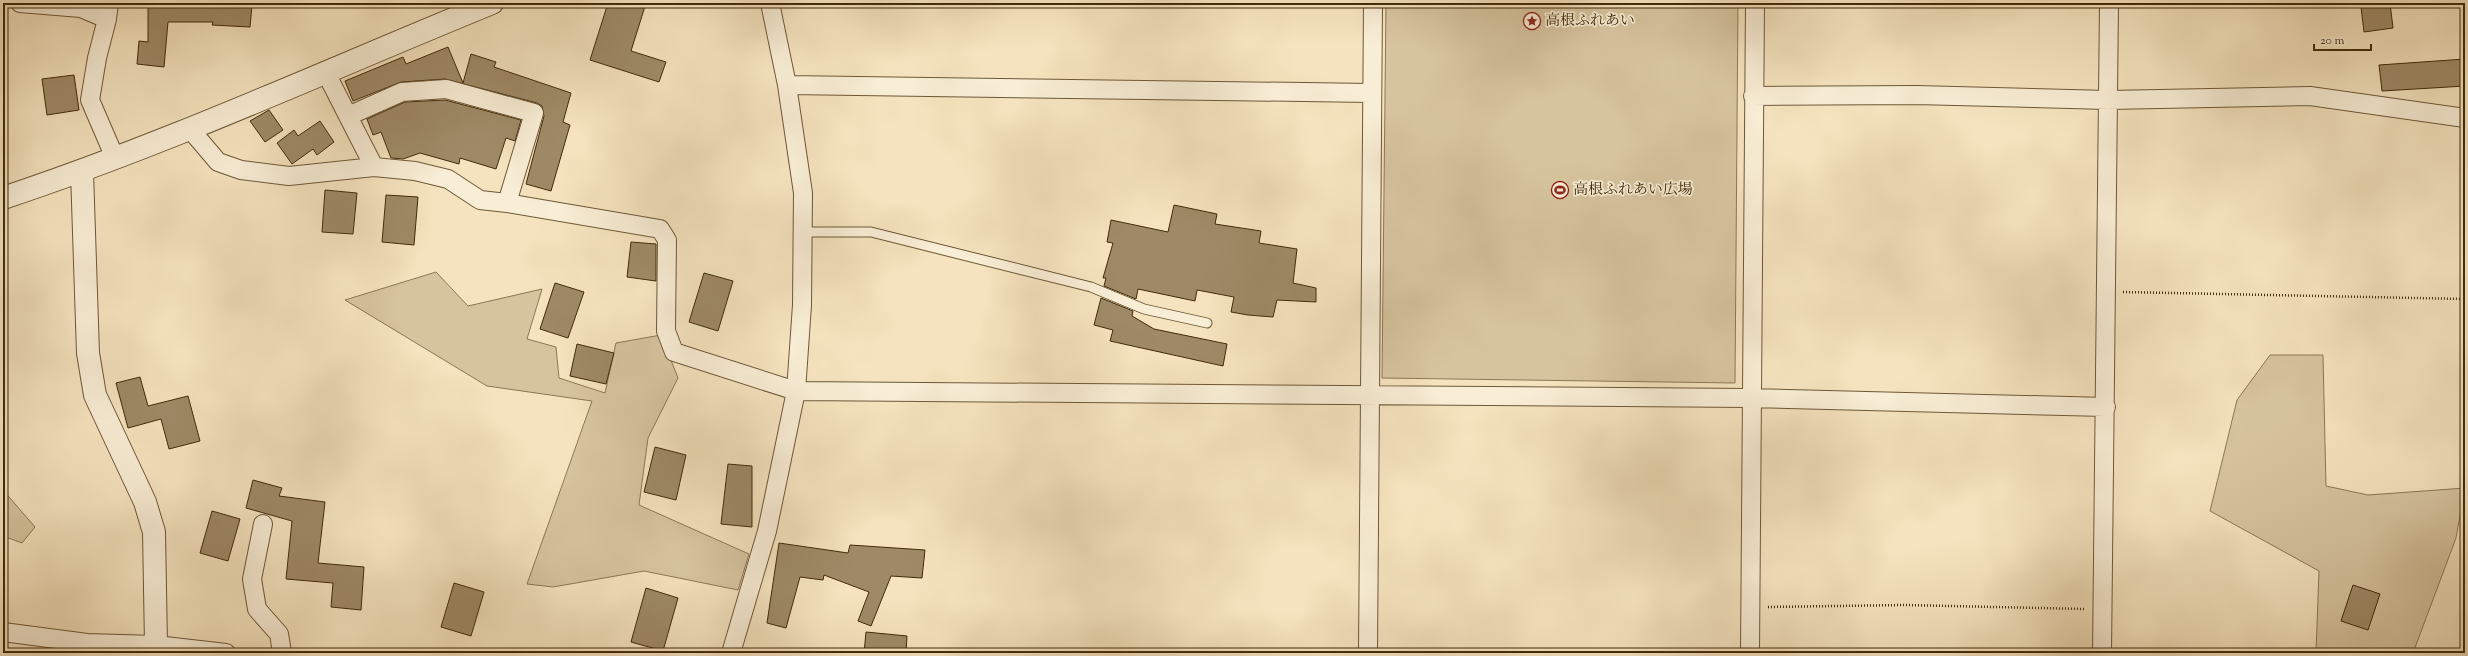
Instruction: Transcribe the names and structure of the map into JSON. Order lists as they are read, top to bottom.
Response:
{
  "places": {
    "place": ["高根ふれあい"],
    "sports": ["高根ふれあい広場"]
  },
  "scale_bar": "20 m"
}
